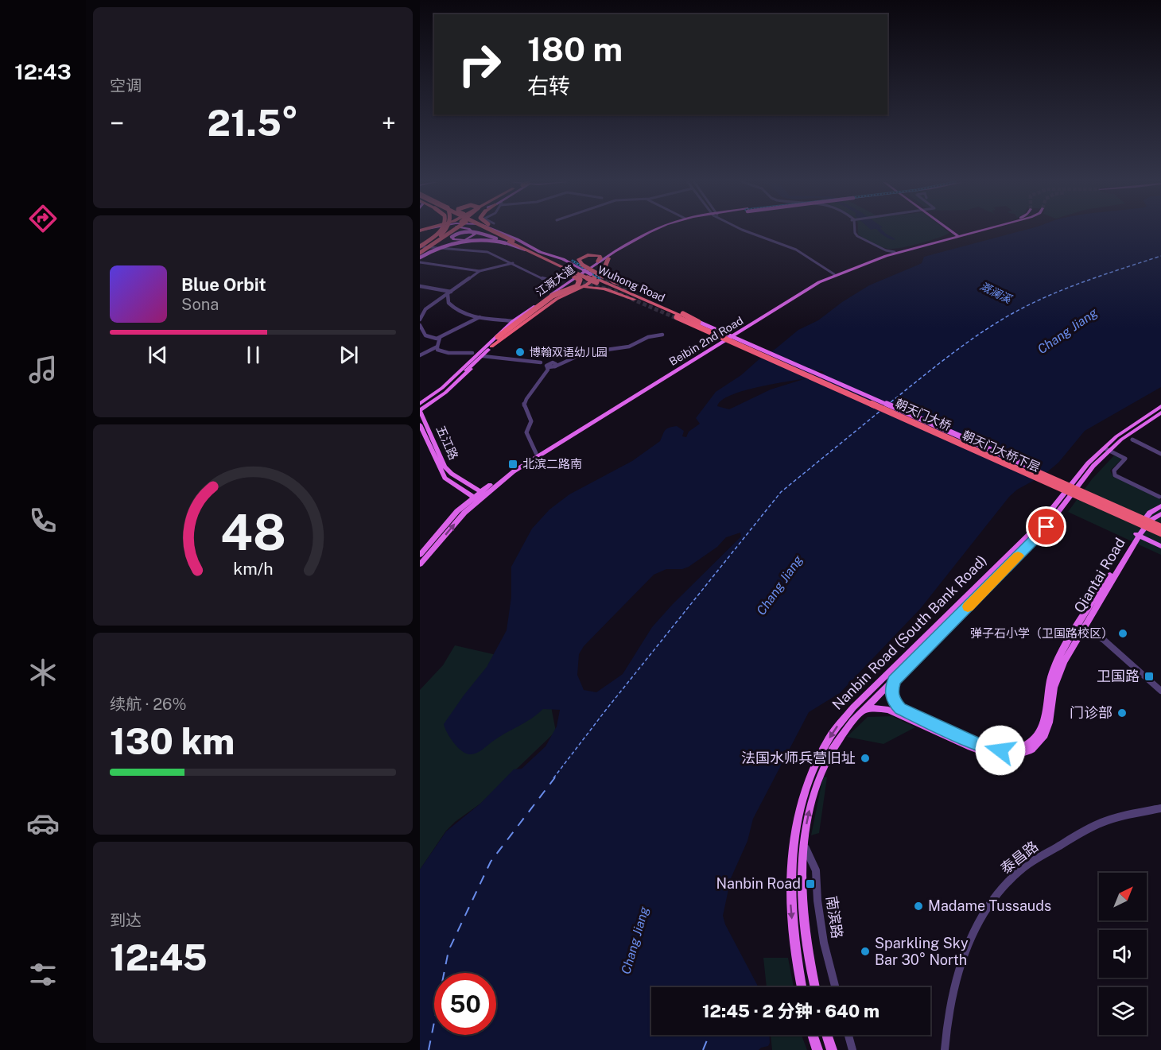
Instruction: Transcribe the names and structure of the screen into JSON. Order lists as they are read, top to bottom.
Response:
{
  "streets": {
    "highway": ["Wuhong Road", "朝天门大桥"],
    "main road": [
      "江溉大道",
      "Beibin 2nd Road",
      "五江路",
      "朝天门大桥下层",
      "Qiantai Road",
      "Nanbin Road (South Bank Road)"
    ],
    "street": ["泰昌路", "南滨路"]
  },
  "crossings": [
    ["江溉大道", "五江路"],
    ["Wuhong Road", "朝天门大桥"],
    ["Wuhong Road", "朝天门大桥下层"],
    ["Beibin 2nd Road", "五江路"],
    ["朝天门大桥", "朝天门大桥下层"],
    ["Qiantai Road", "Nanbin Road (South Bank Road)"],
    ["Nanbin Road (South Bank Road)", "南滨路"]
  ],
  "water": ["溉澜溪", "Chang Jiang"],
  "places": {
    "other": [
      "博翰双语幼儿园",
      "弹子石小学（卫国路校区）",
      "门诊部",
      "法国水师兵营旧址",
      "Madame Tussauds",
      "Sparkling Sky Bar 30° North"
    ],
    "transit": ["北滨二路南", "卫国路", "Nanbin Road"]
  },
  "north": "top right",
  "page": {
    "tabs": "12:43",
    "tile": [
      "空调",
      ["续航 · 26%", "130 km"],
      ["到达", "12:45"]
    ],
    "turn": ["180 m", "右转"],
    "heat": ["−", "21.5°", "+"],
    "song": ["Blue Orbit", "Sona"],
    "limit": "50",
    "trip": "12:45 · 2 分钟 · 640 m",
    "gauge": ["48", "km/h"]
  }
}
